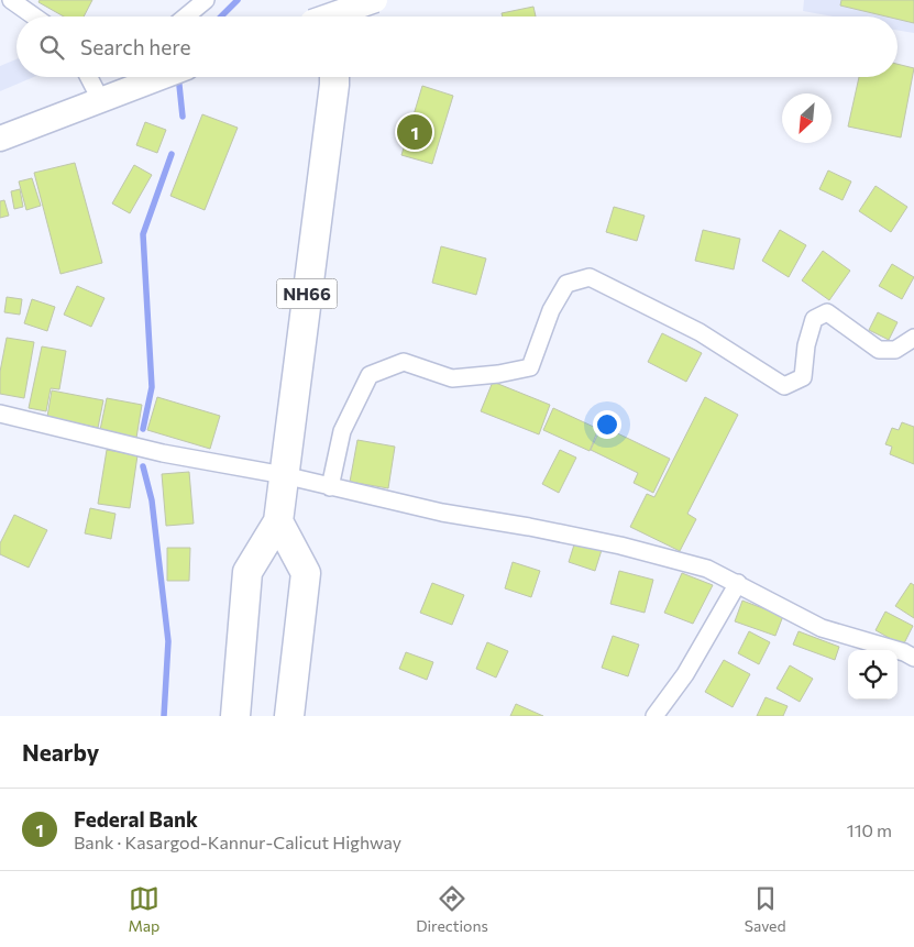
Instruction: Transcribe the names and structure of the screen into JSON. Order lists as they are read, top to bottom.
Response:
{
  "streets": {
    "highway": ["NH66"]
  },
  "north": "bottom left",
  "page": {
    "search": "Search here",
    "pins": "1",
    "heading": "Nearby",
    "list": [
      {
        "mark": "1",
        "name": "Federal Bank",
        "note": "Bank · Kasargod-Kannur-Calicut Highway",
        "value": "110 m"
      }
    ],
    "nav": ["Map", "Directions", "Saved"]
  }
}
